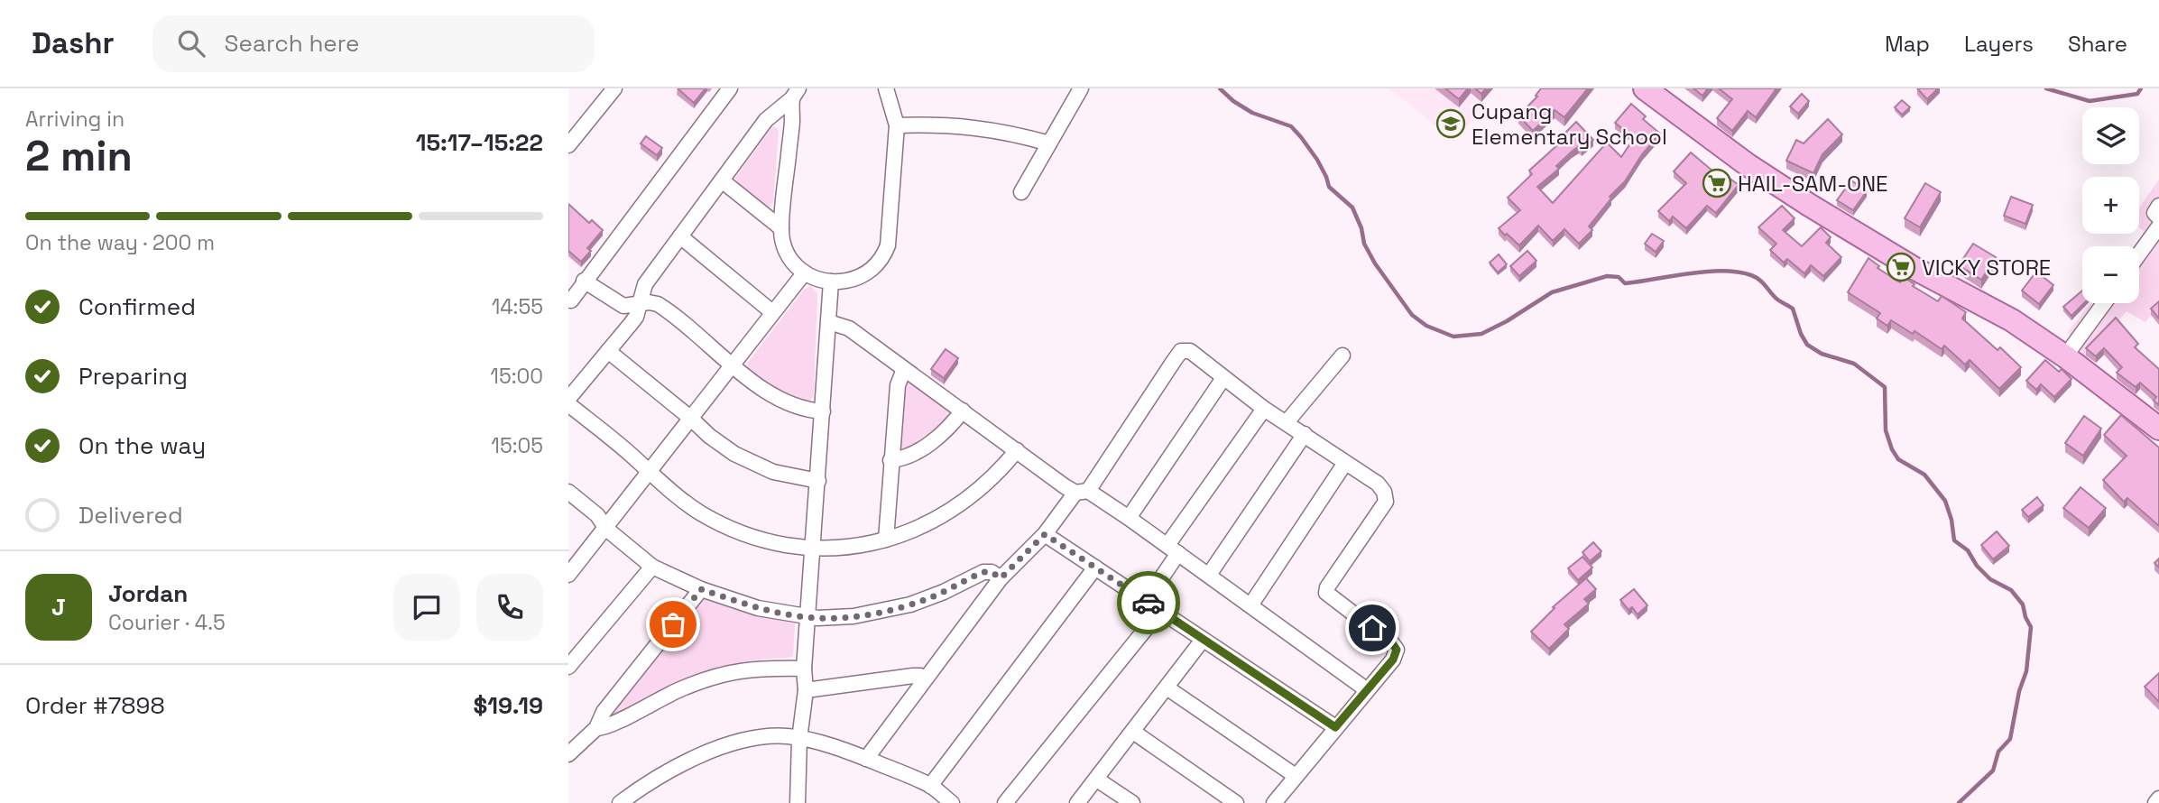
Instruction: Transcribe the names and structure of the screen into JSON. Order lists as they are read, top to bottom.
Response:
{
  "places": {
    "school or university": ["Cupang Elementary School"],
    "supermarket": ["HAIL-SAM-ONE", "VICKY STORE"]
  },
  "page": {
    "header": "Dashr",
    "search": "Search here",
    "nav": ["Map", "Layers", "Share"],
    "heading": ["2 min", "Arriving in", "15:17–15:22"],
    "panel": [
      "Jordan",
      "Courier · 4.5",
      "Order #7898",
      "$19.19"
    ],
    "map_buttons": ["+", "−"],
    "bar": "On the way · 200 m",
    "list": [
      ["Confirmed", "14:55"],
      ["Preparing", "15:00"],
      ["On the way", "15:05"],
      "Delivered"
    ],
    "round": "J"
  }
}
